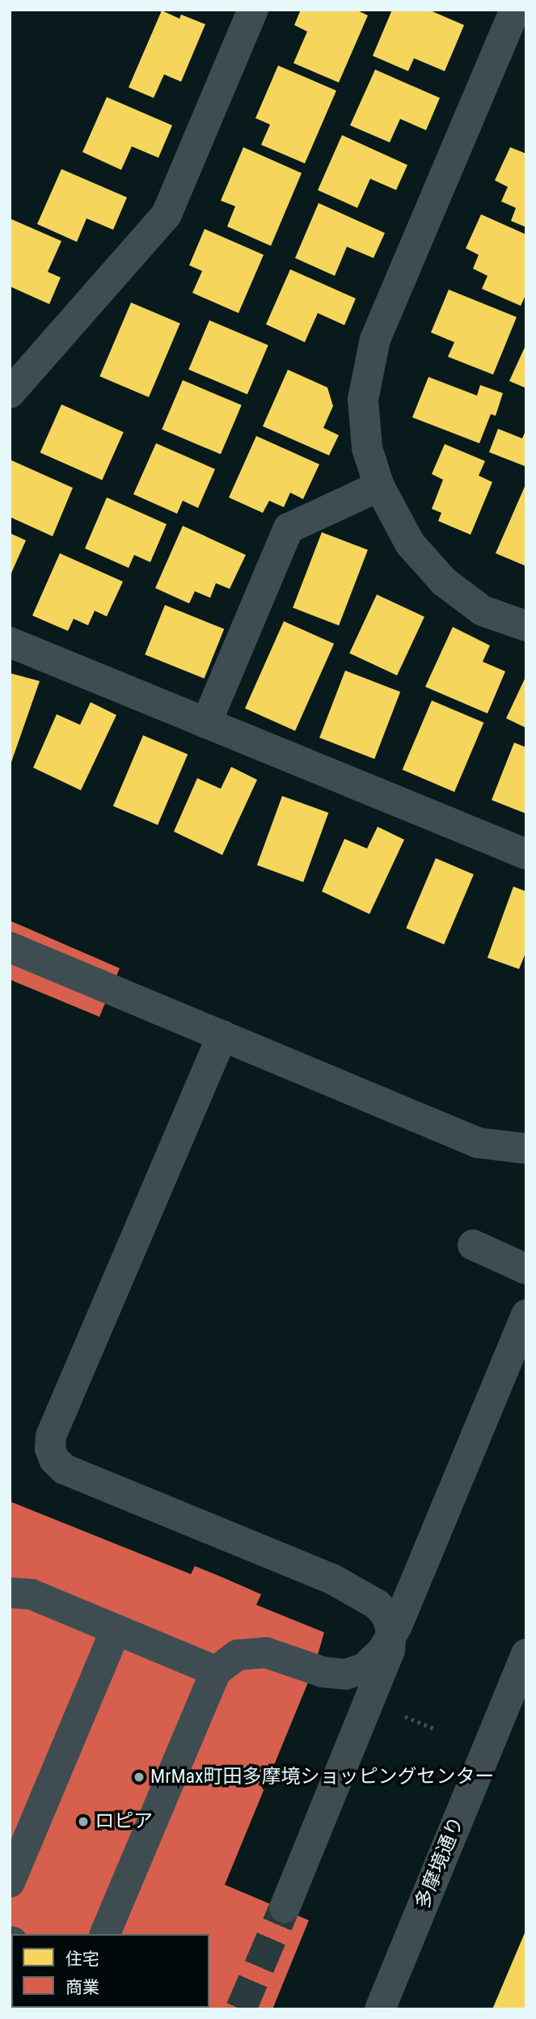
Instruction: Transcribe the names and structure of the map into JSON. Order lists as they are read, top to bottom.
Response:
{
  "streets": {
    "street": ["多摩境通り"]
  },
  "places": ["MrMax町田多摩境ショッピングセンター", "ロピア"],
  "legend": ["住宅", "商業"]
}
